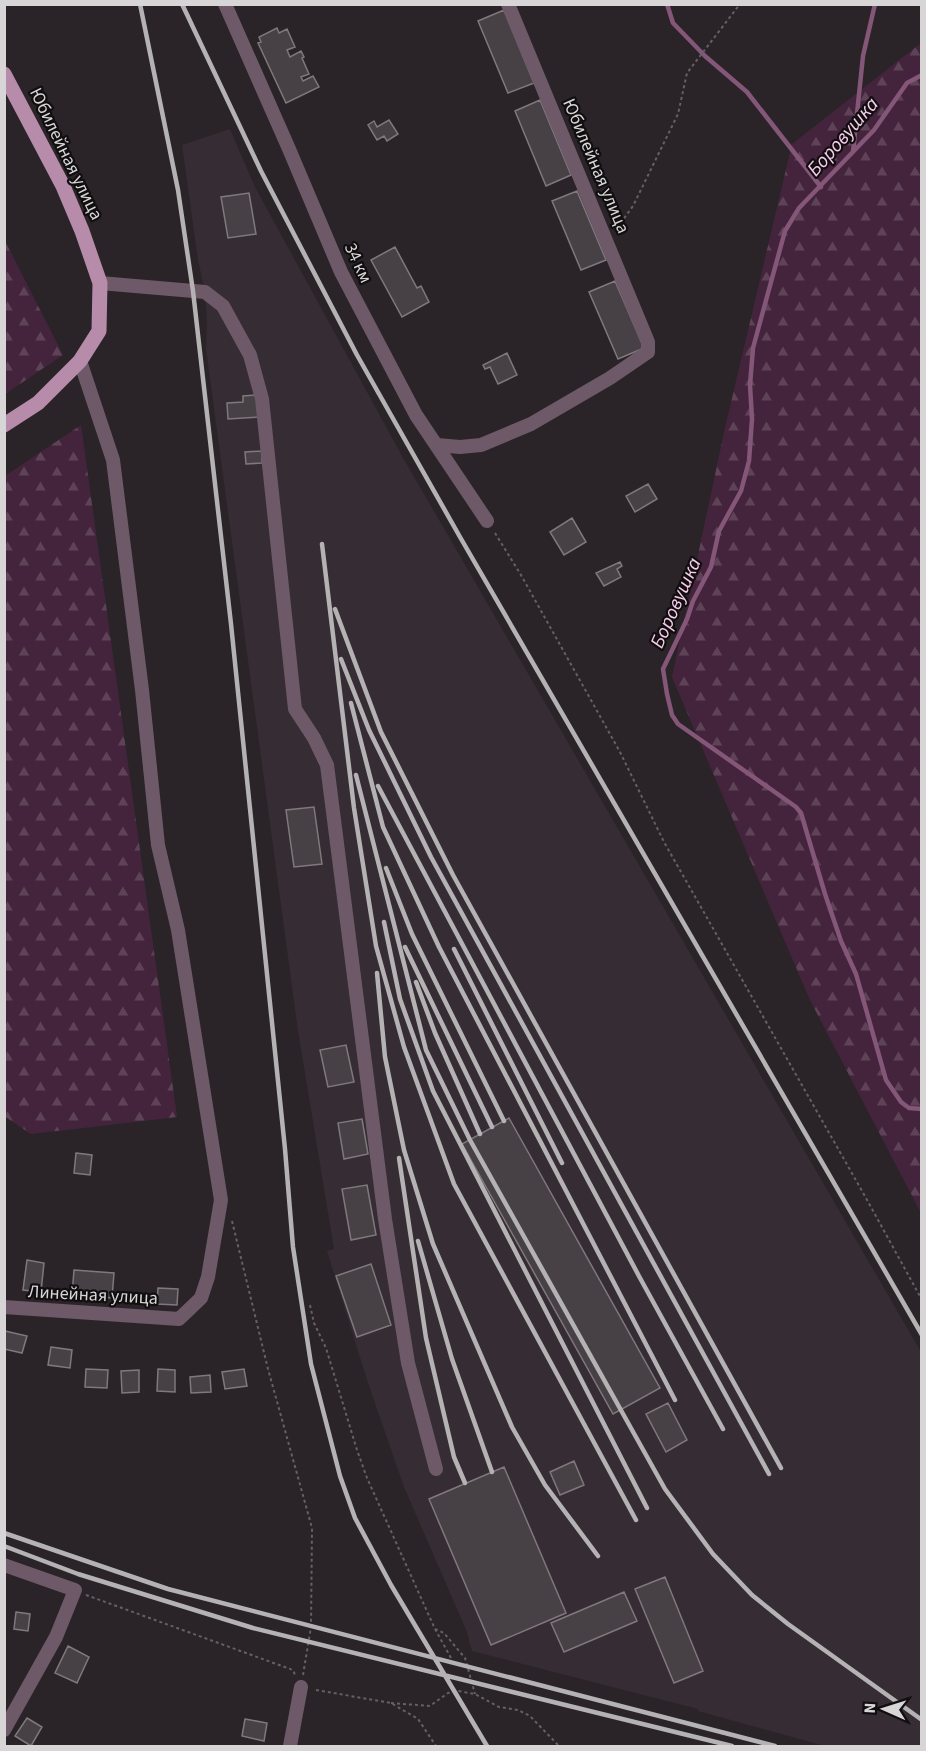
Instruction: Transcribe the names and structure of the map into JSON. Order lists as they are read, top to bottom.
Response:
{
  "streets": {
    "main road": ["Юбилейная улица"],
    "street": ["34 км", "Линейная улица"]
  },
  "crossings": [
    ["Юбилейная улица", "34 км"]
  ],
  "water": ["Боровушка"],
  "north": "left"
}
